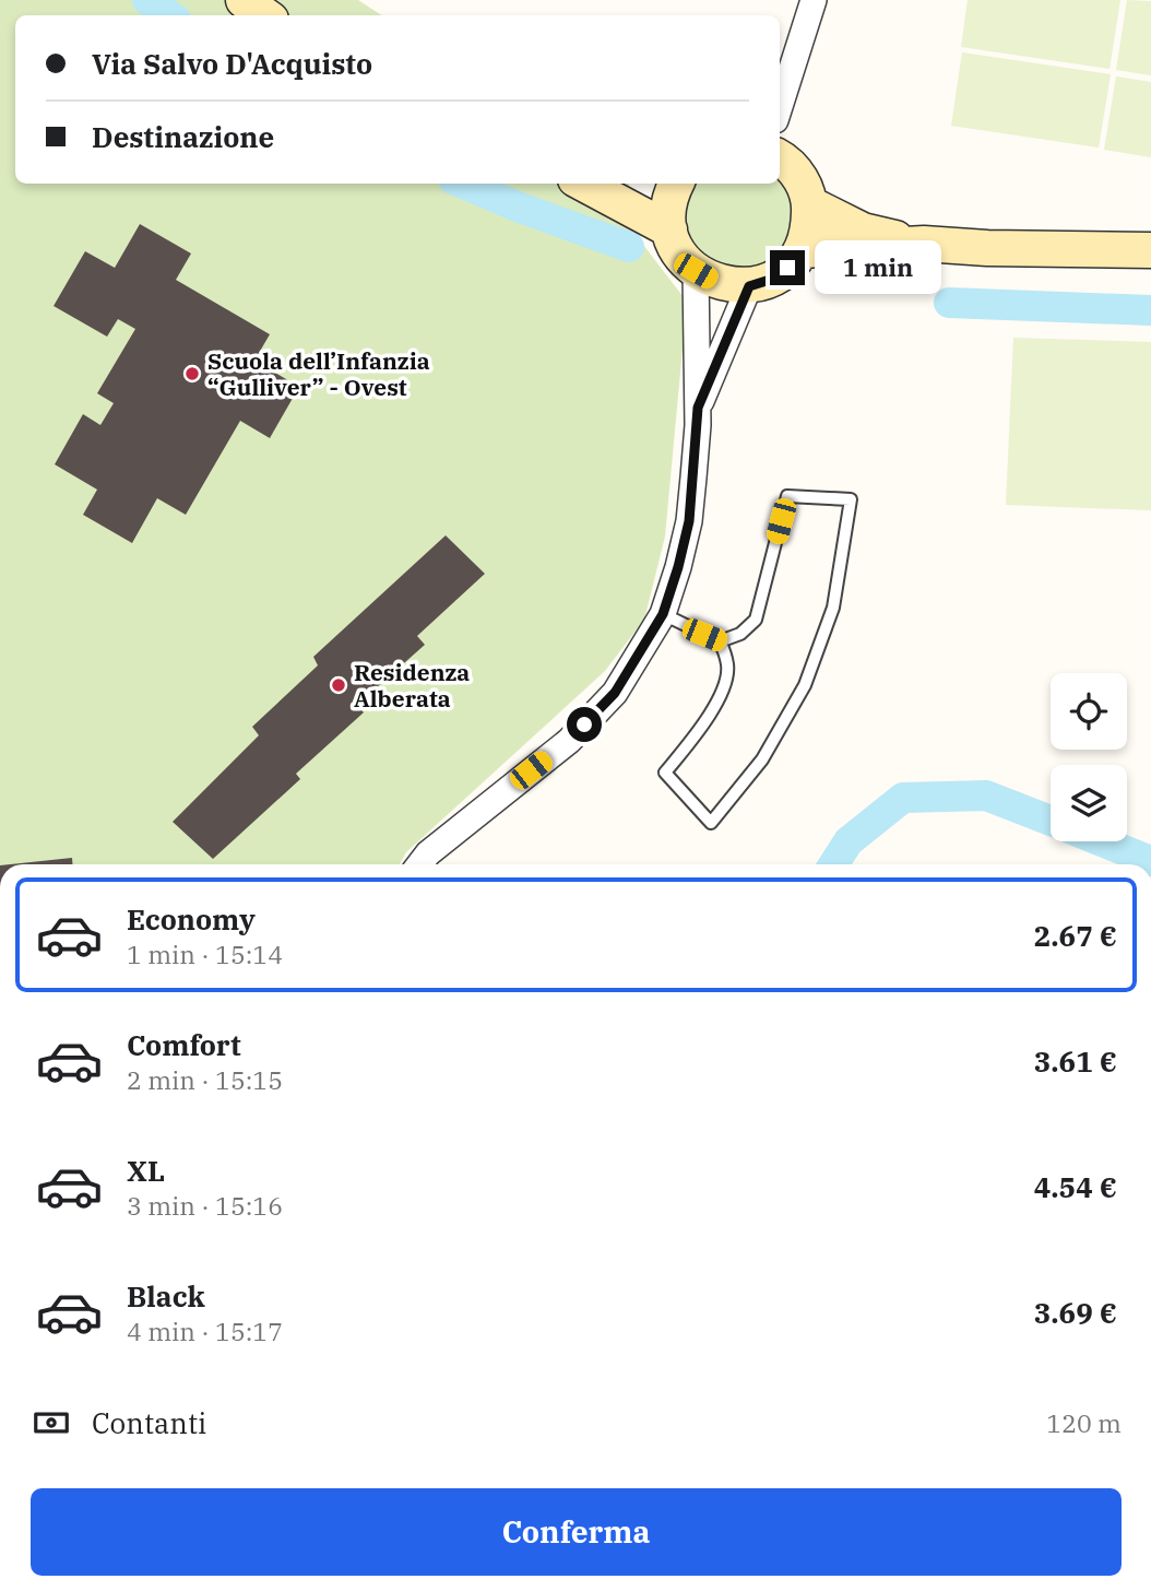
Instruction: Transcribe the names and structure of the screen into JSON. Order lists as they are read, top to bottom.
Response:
{
  "places": ["Scuola dell’Infanzia “Gulliver” - Ovest", "Residenza Alberata"],
  "page": {
    "banner": ["Via Salvo D'Acquisto", "Destinazione"],
    "bubble": "1 min",
    "list": [
      {
        "name": "Economy",
        "note": "1 min · 15:14",
        "value": "2.67 €"
      },
      {
        "name": "Comfort",
        "note": "2 min · 15:15",
        "value": "3.61 €"
      },
      {
        "name": "XL",
        "note": "3 min · 15:16",
        "value": "4.54 €"
      },
      {
        "name": "Black",
        "note": "4 min · 15:17",
        "value": "3.69 €"
      }
    ],
    "pay": ["Contanti", "120 m"],
    "buttons": "Conferma"
  }
}
